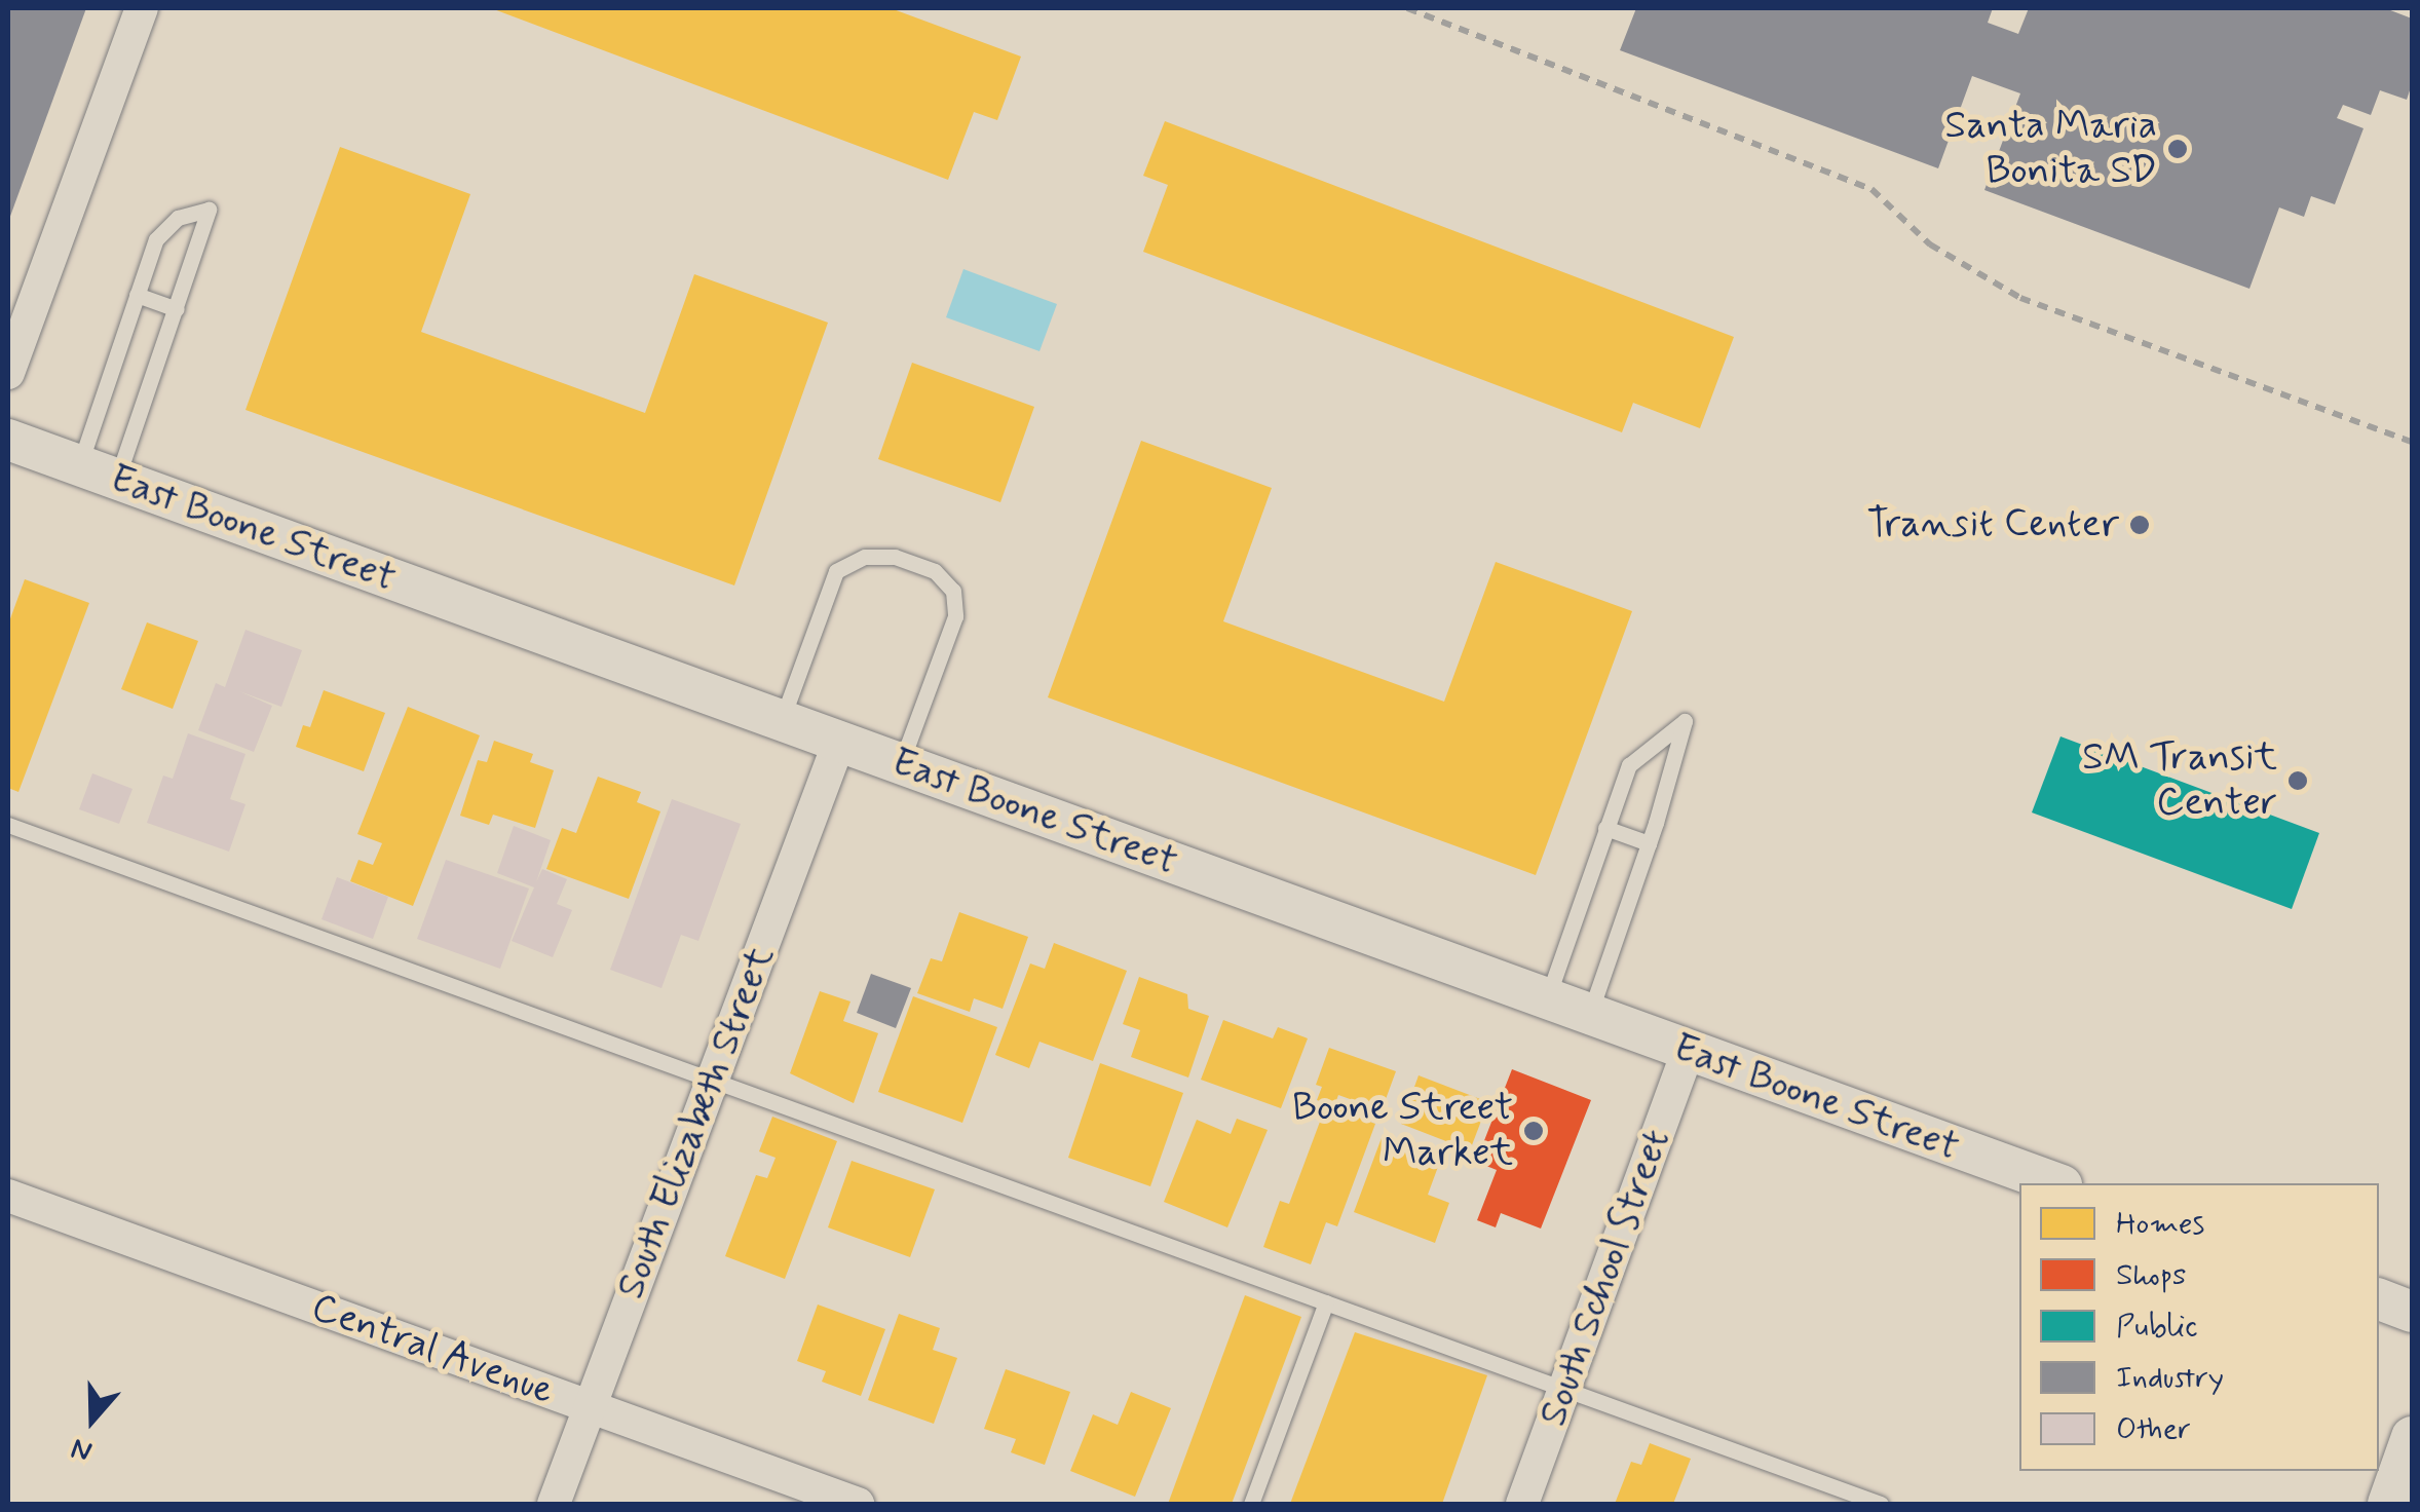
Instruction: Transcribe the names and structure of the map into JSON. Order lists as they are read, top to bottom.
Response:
{
  "streets": {
    "street": [
      "East Boone Street",
      "South Elizabeth Street",
      "South School Street",
      "Central Avenue"
    ]
  },
  "crossings": [
    ["East Boone Street", "South Elizabeth Street"],
    ["East Boone Street", "South School Street"],
    ["South Elizabeth Street", "Central Avenue"]
  ],
  "places": [
    "Santa Maria Bonita SD",
    "Transit Center",
    "SM Transit Center",
    "Boone Street Market"
  ],
  "legend": [
    "Homes",
    "Shops",
    "Public",
    "Industry",
    "Other"
  ],
  "north": "bottom"
}
